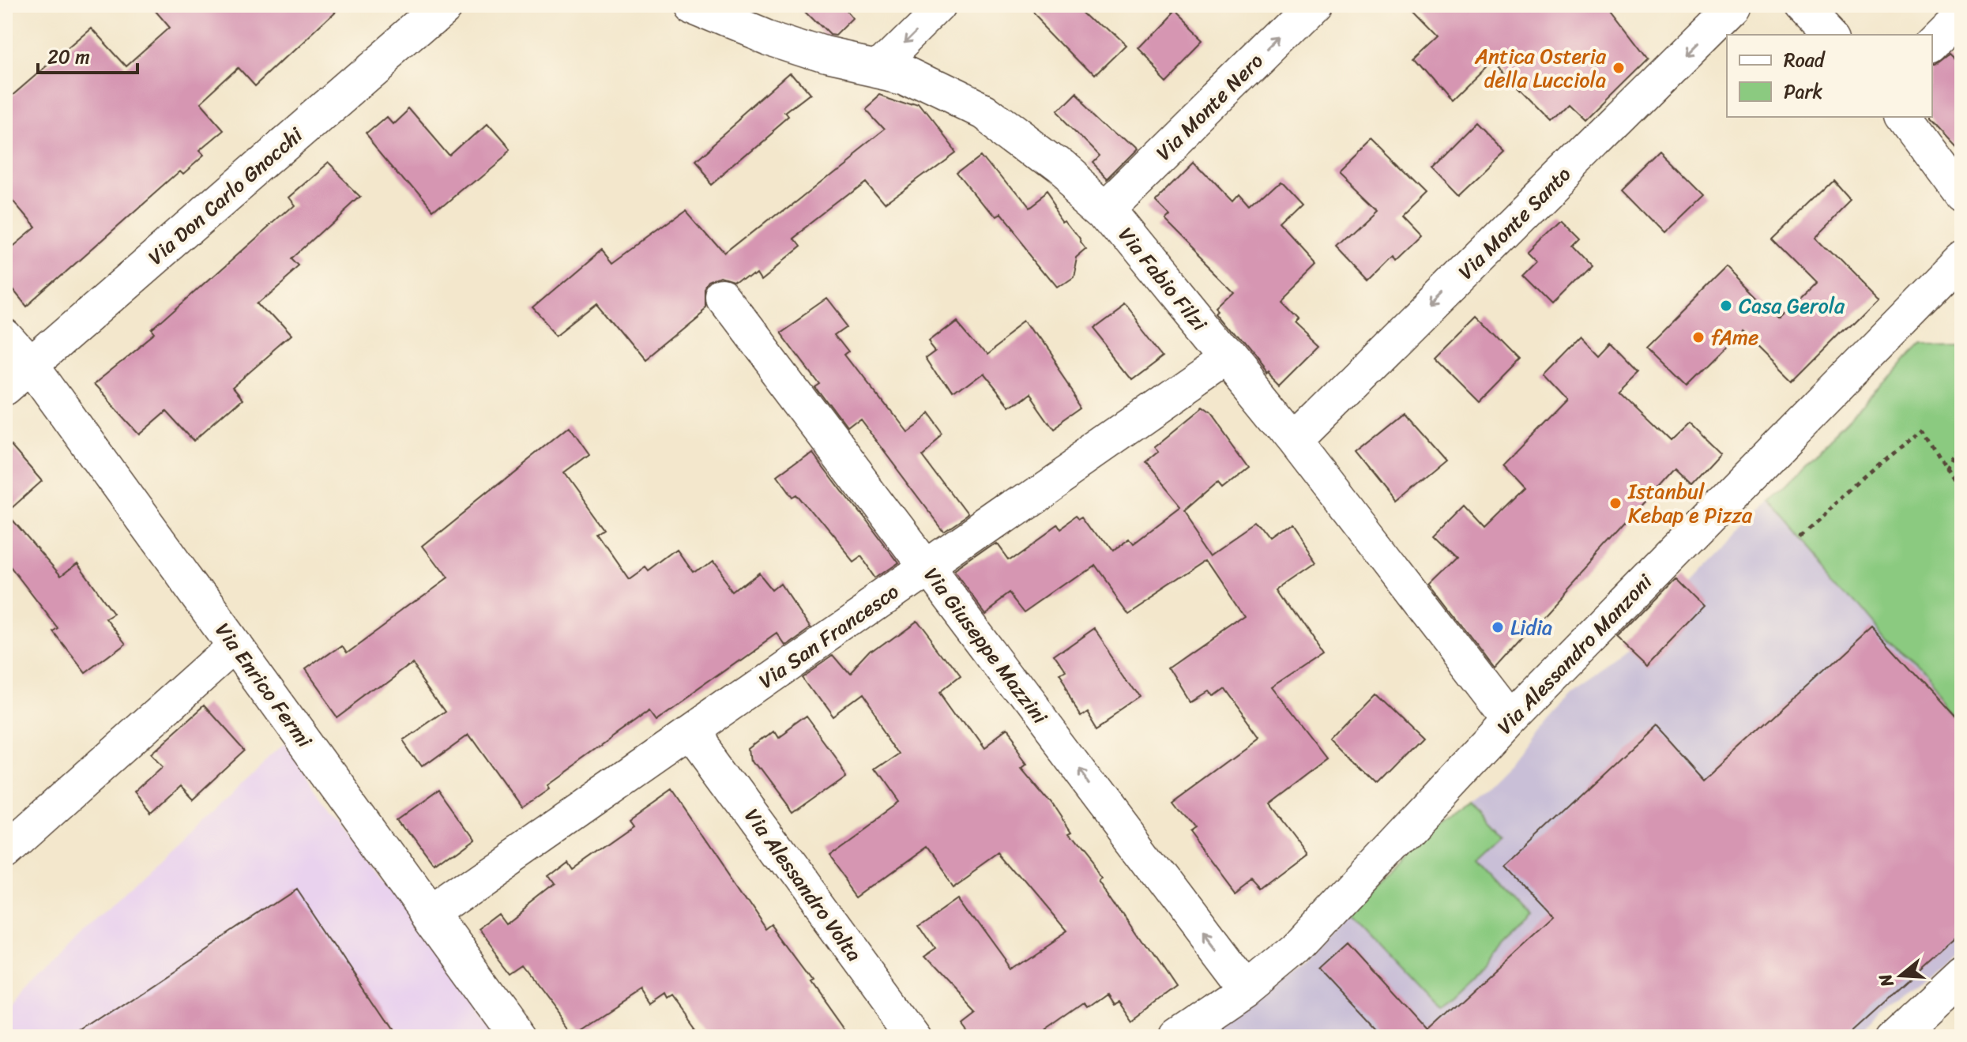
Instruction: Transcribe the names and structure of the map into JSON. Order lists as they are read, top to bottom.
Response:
{
  "streets": {
    "street": [
      "Via Monte Nero",
      "Via Don Carlo Gnocchi",
      "Via Monte Santo",
      "Via Fabio Filzi",
      "Via San Francesco",
      "Via Giuseppe Mazzini",
      "Via Alessandro Manzoni",
      "Via Enrico Fermi",
      "Via Alessandro Volta"
    ]
  },
  "crossings": [
    ["Via Monte Nero", "Via Fabio Filzi"],
    ["Via Don Carlo Gnocchi", "Via Enrico Fermi"],
    ["Via Monte Santo", "Via Fabio Filzi"],
    ["Via Fabio Filzi", "Via San Francesco"],
    ["Via Fabio Filzi", "Via Alessandro Manzoni"],
    ["Via San Francesco", "Via Giuseppe Mazzini"],
    ["Via San Francesco", "Via Enrico Fermi"],
    ["Via San Francesco", "Via Alessandro Volta"],
    ["Via Giuseppe Mazzini", "Via Alessandro Manzoni"]
  ],
  "one_way": ["Via Monte Nero", "Via Monte Santo", "Via Giuseppe Mazzini"],
  "places": [
    "Antica Osteria della Lucciola",
    "Casa Gerola",
    "fAme",
    "Istanbul Kebap e Pizza",
    "Lidia"
  ],
  "legend": ["Road", "Park"],
  "scale_bar": "20 m",
  "north": "left"
}
